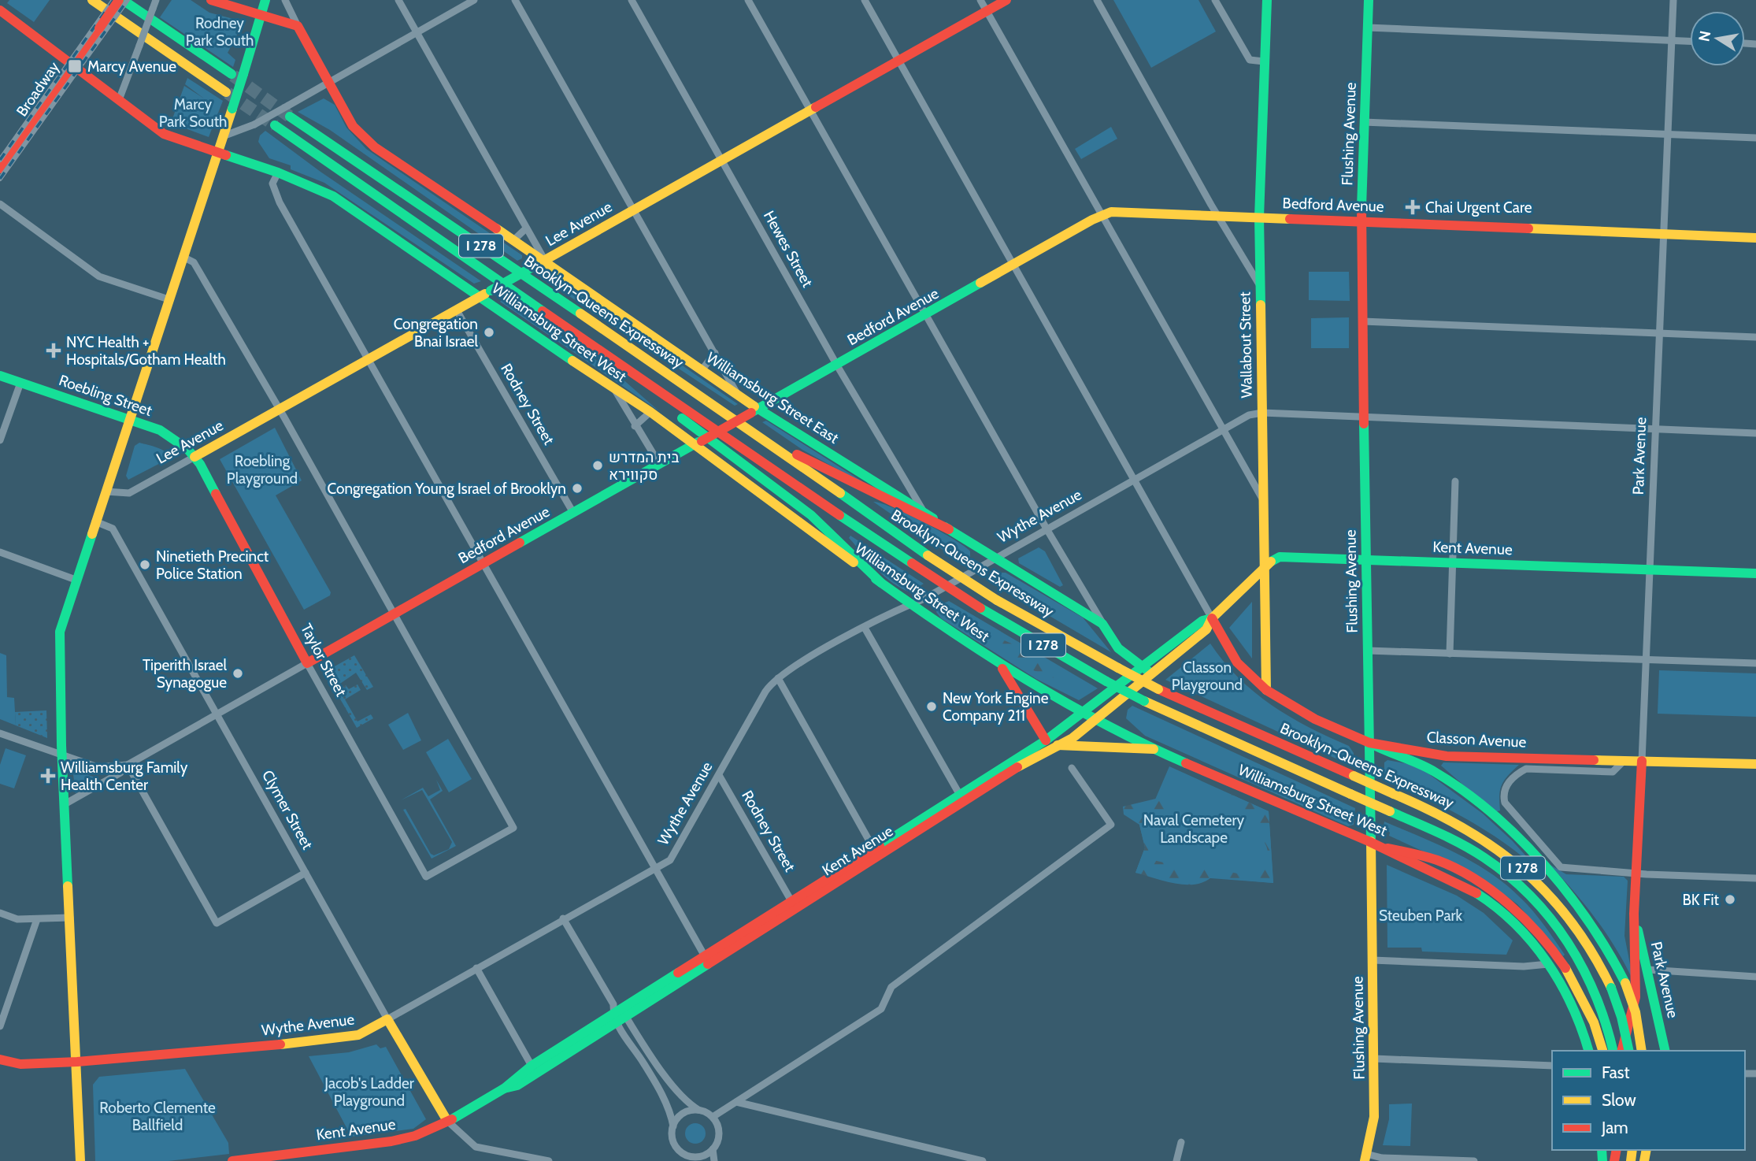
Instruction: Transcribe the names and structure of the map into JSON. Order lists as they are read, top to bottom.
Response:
{
  "streets": {
    "main road": [
      "Broadway",
      "Flushing Avenue",
      "Bedford Avenue",
      "Lee Avenue",
      "I 278",
      "Brooklyn-Queens Expressway",
      "Williamsburg Street West",
      "Wallabout Street",
      "Roebling Street",
      "Williamsburg Street East",
      "Park Avenue",
      "Wythe Avenue",
      "Kent Avenue",
      "Taylor Street",
      "Classon Avenue",
      "Clymer Street"
    ],
    "street": ["Hewes Street", "Rodney Street"]
  },
  "crossings": [
    ["Flushing Avenue", "Bedford Avenue"],
    ["Flushing Avenue", "Williamsburg Street West"],
    ["Flushing Avenue", "Kent Avenue"],
    ["Flushing Avenue", "Classon Avenue"],
    ["Bedford Avenue", "Hewes Street"],
    ["Bedford Avenue", "Williamsburg Street West"],
    ["Bedford Avenue", "Wallabout Street"],
    ["Bedford Avenue", "Williamsburg Street East"],
    ["Bedford Avenue", "Rodney Street"],
    ["Bedford Avenue", "Park Avenue"],
    ["Bedford Avenue", "Taylor Street"],
    ["Bedford Avenue", "Clymer Street"],
    ["Lee Avenue", "Hewes Street"],
    ["Lee Avenue", "Williamsburg Street West"],
    ["Lee Avenue", "Roebling Street"],
    ["Lee Avenue", "Williamsburg Street East"],
    ["Lee Avenue", "Rodney Street"],
    ["Lee Avenue", "Taylor Street"],
    ["Hewes Street", "Williamsburg Street East"],
    ["Williamsburg Street West", "Wythe Avenue"],
    ["Williamsburg Street West", "Kent Avenue"],
    ["Wallabout Street", "Wythe Avenue"],
    ["Wallabout Street", "Kent Avenue"],
    ["Wallabout Street", "Classon Avenue"],
    ["Roebling Street", "Taylor Street"],
    ["Williamsburg Street East", "Wythe Avenue"],
    ["Williamsburg Street East", "Kent Avenue"],
    ["Rodney Street", "Wythe Avenue"],
    ["Rodney Street", "Kent Avenue"],
    ["Park Avenue", "Kent Avenue"],
    ["Park Avenue", "Classon Avenue"],
    ["Wythe Avenue", "Clymer Street"],
    ["Kent Avenue", "Classon Avenue"],
    ["Kent Avenue", "Clymer Street"]
  ],
  "parks": [
    "Rodney Park South",
    "Marcy Park South",
    "Roebling Playground",
    "Classon Playground",
    "Naval Cemetery Landscape",
    "Steuben Park",
    "Jacob's Ladder Playground",
    "Roberto Clemente Ballfield"
  ],
  "places": {
    "transit": ["Marcy Avenue"],
    "health": ["Chai Urgent Care", "NYC Health + Hospitals/Gotham Health", "Williamsburg Family Health Center"],
    "other": [
      "Congregation Bnai Israel",
      "בית המדרש סקווירא",
      "Congregation Young Israel of Brooklyn",
      "Ninetieth Precinct Police Station",
      "Tiperith Israel Synagogue",
      "New York Engine Company 211",
      "BK Fit"
    ]
  },
  "legend": ["Fast", "Slow", "Jam"],
  "north": "left"
}
